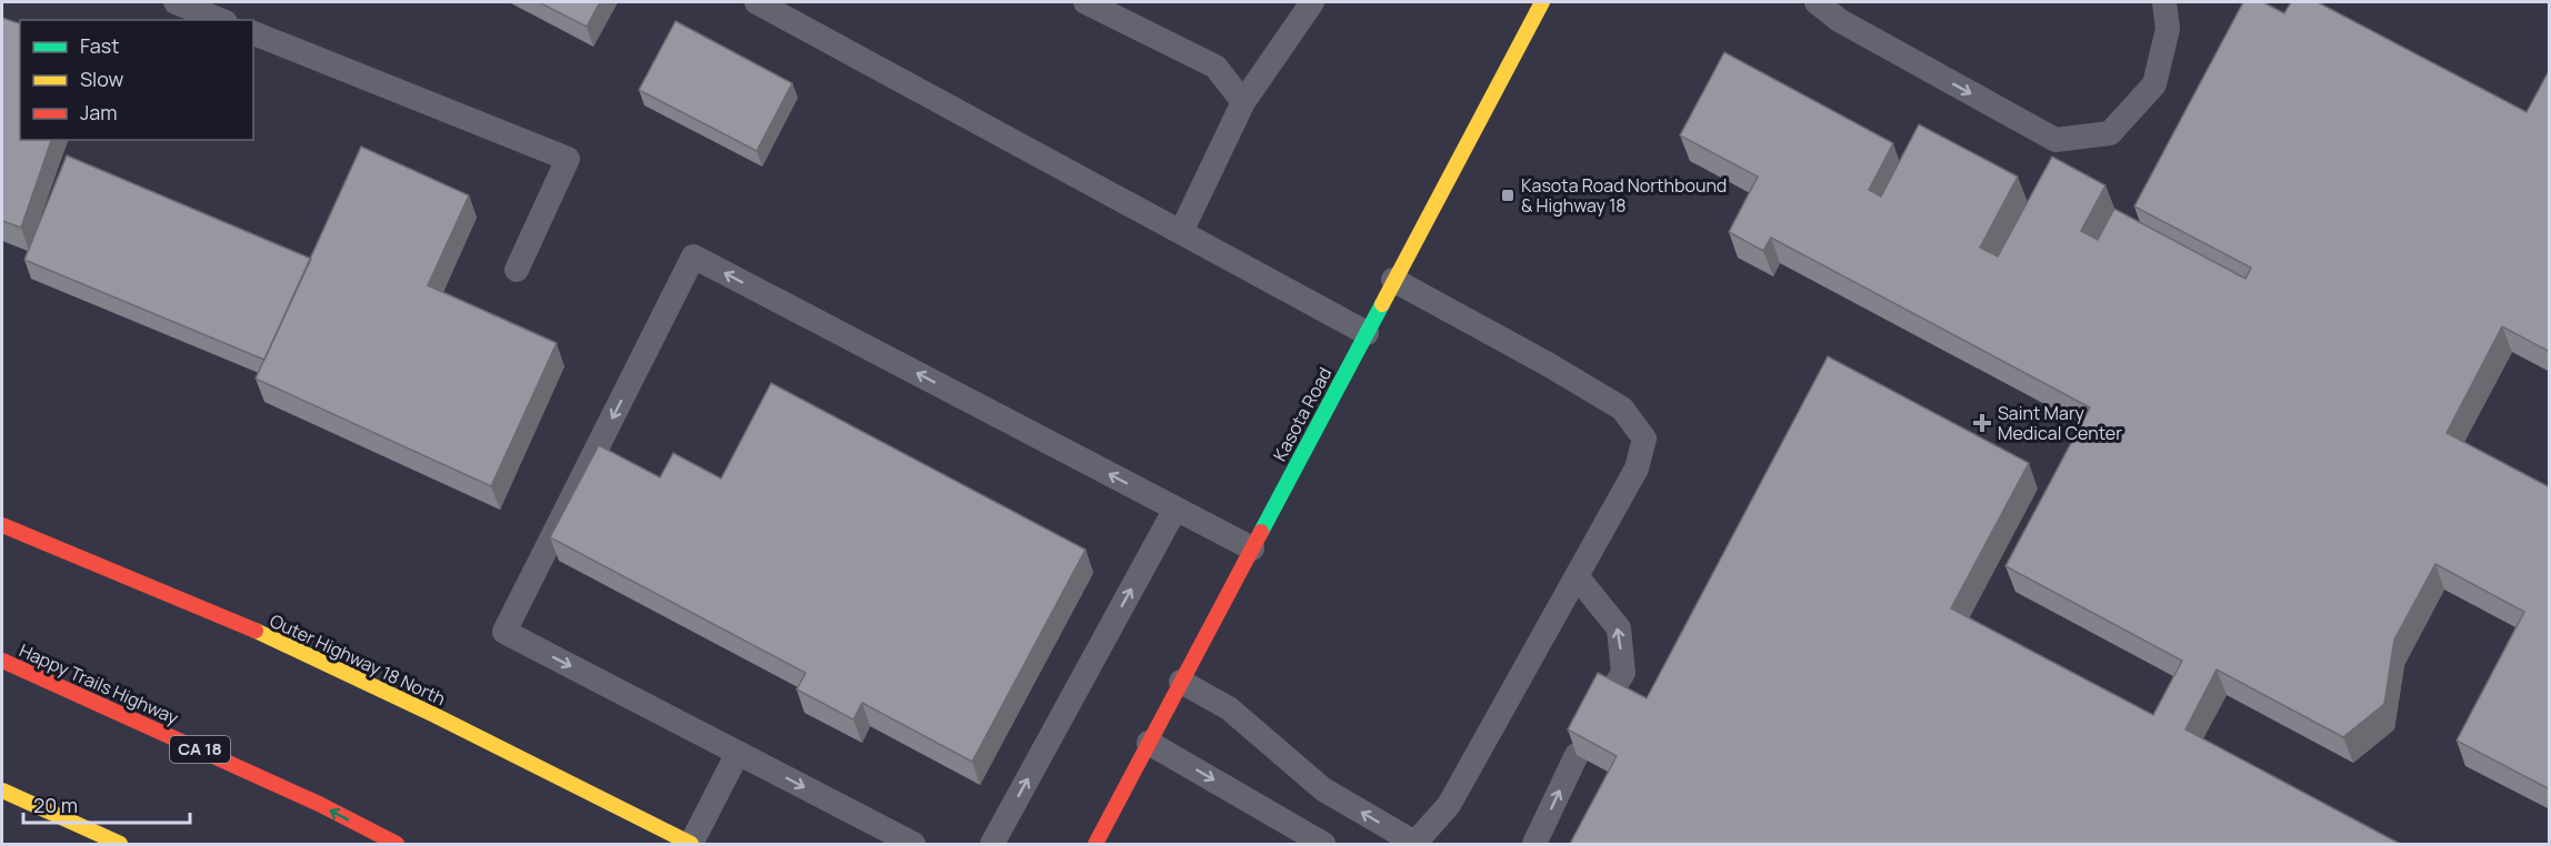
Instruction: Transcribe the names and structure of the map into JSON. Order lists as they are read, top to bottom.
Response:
{
  "streets": {
    "street": [
      "Kasota Road",
      "Outer Highway 18 North",
      "Happy Trails Highway",
      "CA 18"
    ]
  },
  "one_way": ["Happy Trails Highway"],
  "places": {
    "transit": ["Kasota Road Northbound & Highway 18"],
    "health": ["Saint Mary Medical Center"]
  },
  "legend": ["Fast", "Slow", "Jam"],
  "scale_bar": "20 m"
}
